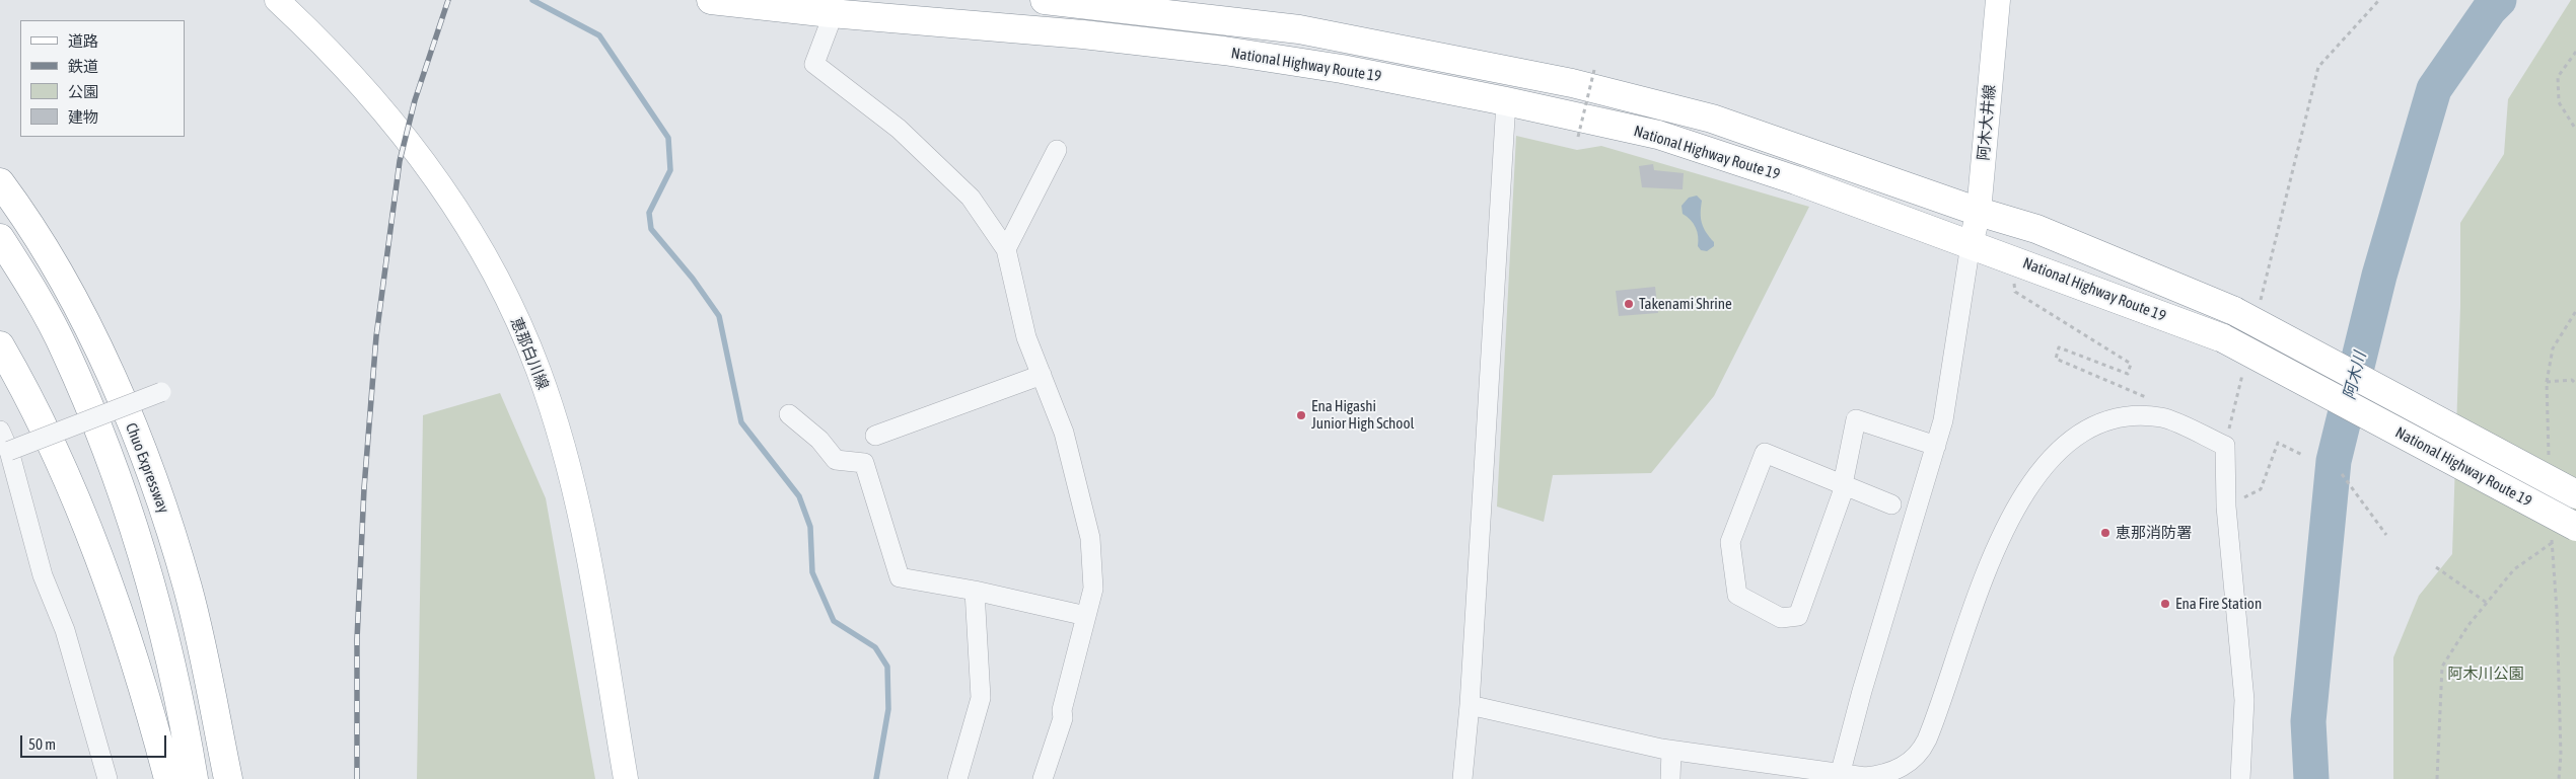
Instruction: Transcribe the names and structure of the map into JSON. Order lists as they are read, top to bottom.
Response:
{
  "streets": {
    "highway": ["National Highway Route 19", "Chuo Expressway"],
    "main road": ["阿木大井線", "恵那白川線"]
  },
  "crossings": [
    ["National Highway Route 19", "阿木大井線"]
  ],
  "water": ["阿木川"],
  "parks": ["阿木川公園"],
  "places": [
    "Takenami Shrine",
    "Ena Higashi Junior High School",
    "恵那消防署",
    "Ena Fire Station"
  ],
  "legend": [
    "道路",
    "鉄道",
    "公園",
    "建物"
  ],
  "scale_bar": "50 m"
}
